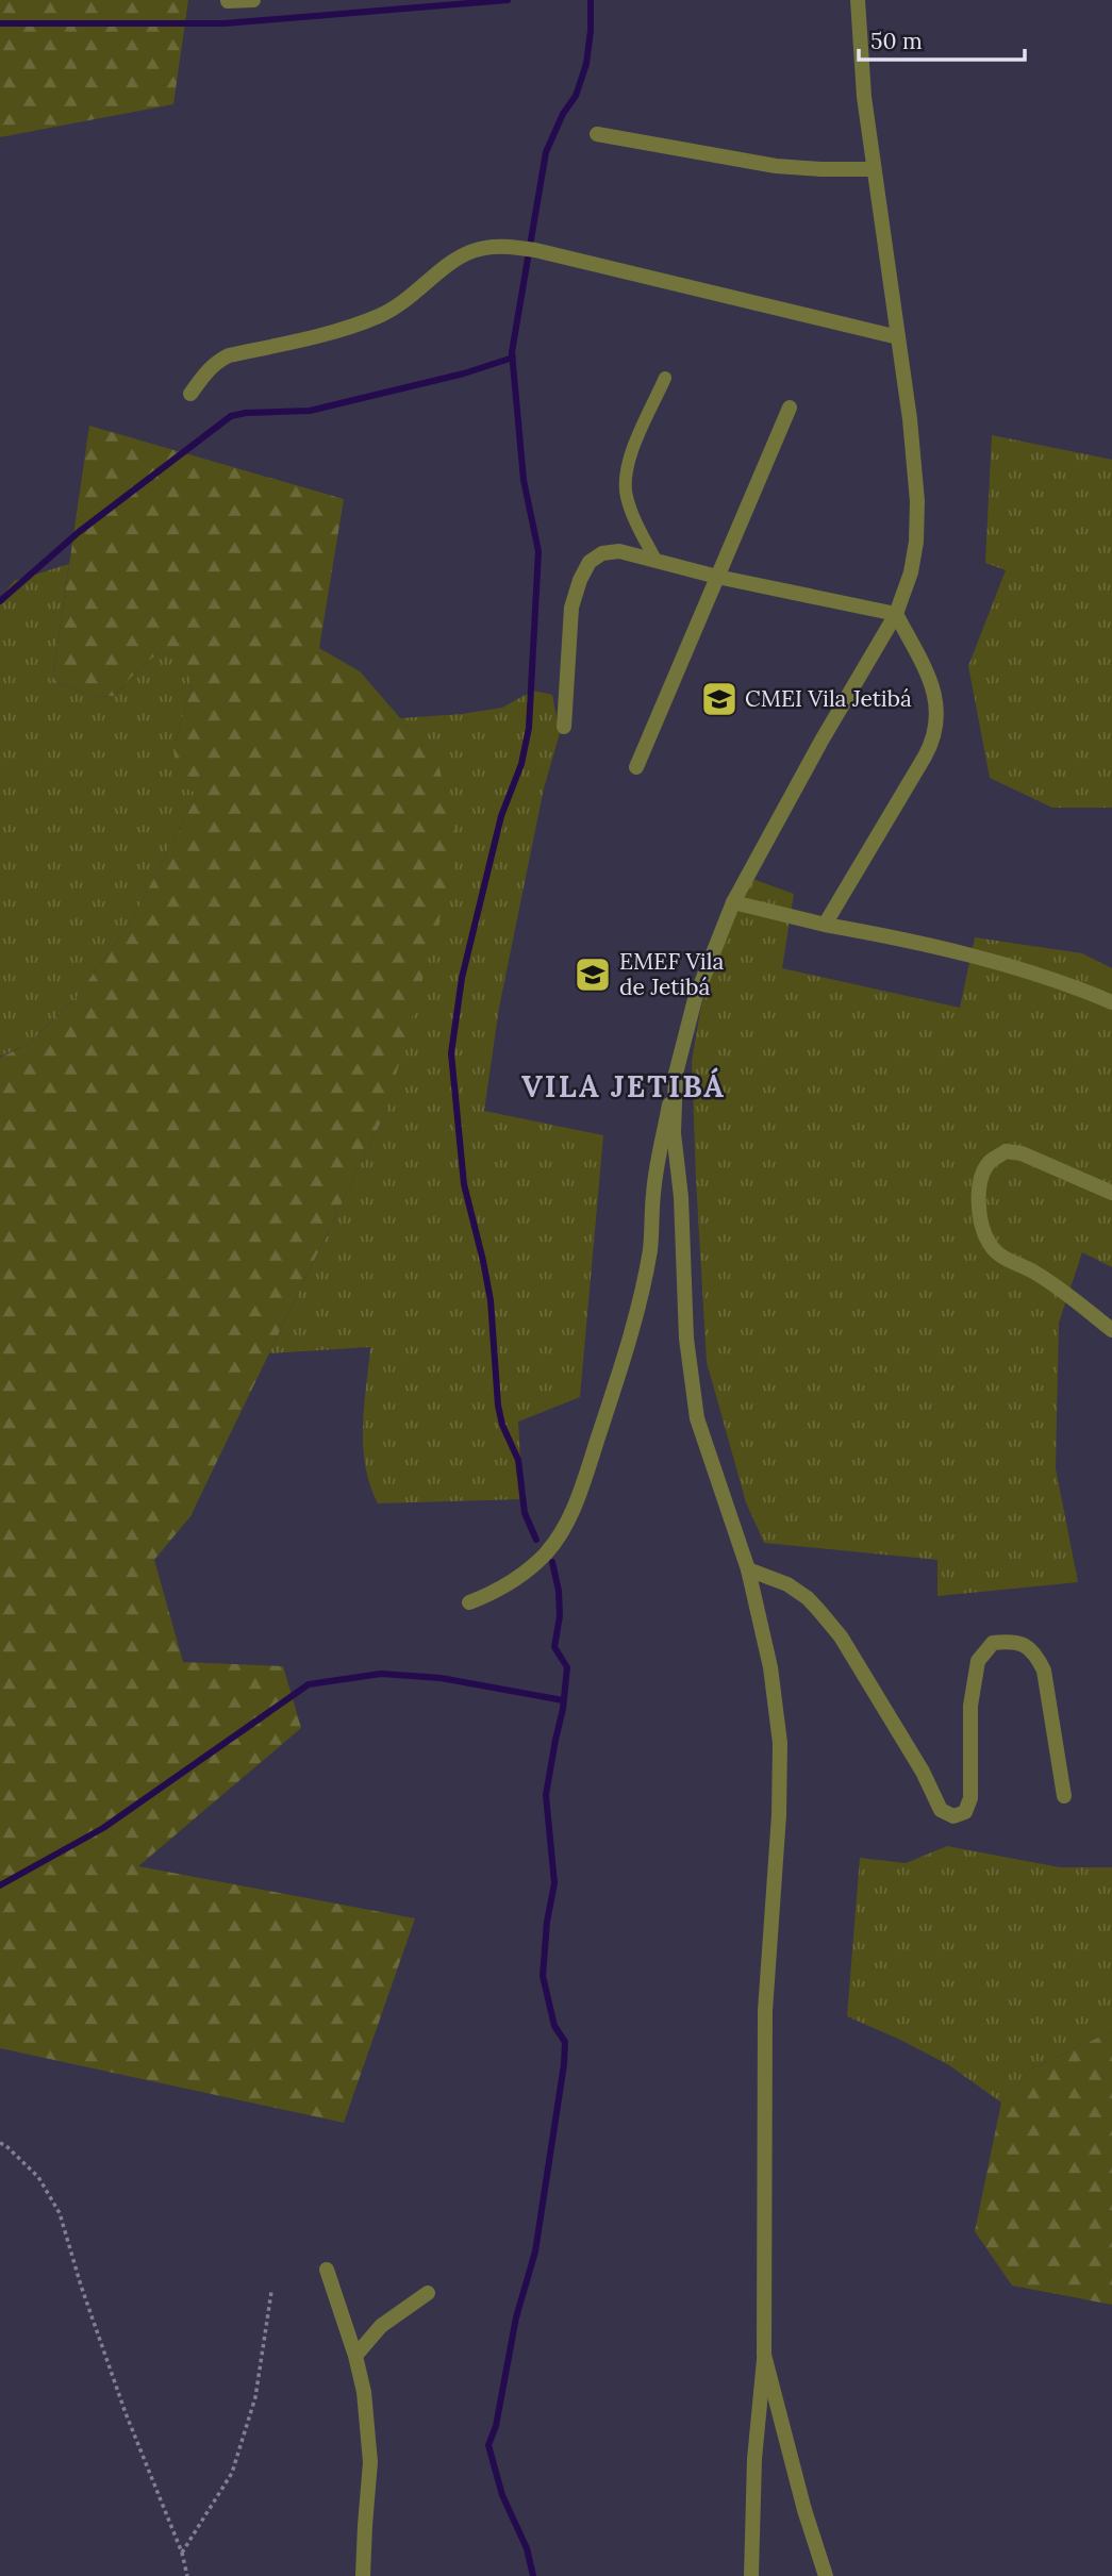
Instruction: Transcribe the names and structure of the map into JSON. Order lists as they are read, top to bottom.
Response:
{
  "districts": ["VILA JETIBÁ"],
  "places": {
    "school or university": ["CMEI Vila Jetibá", "EMEF Vila de Jetibá"]
  },
  "scale_bar": "50 m"
}
